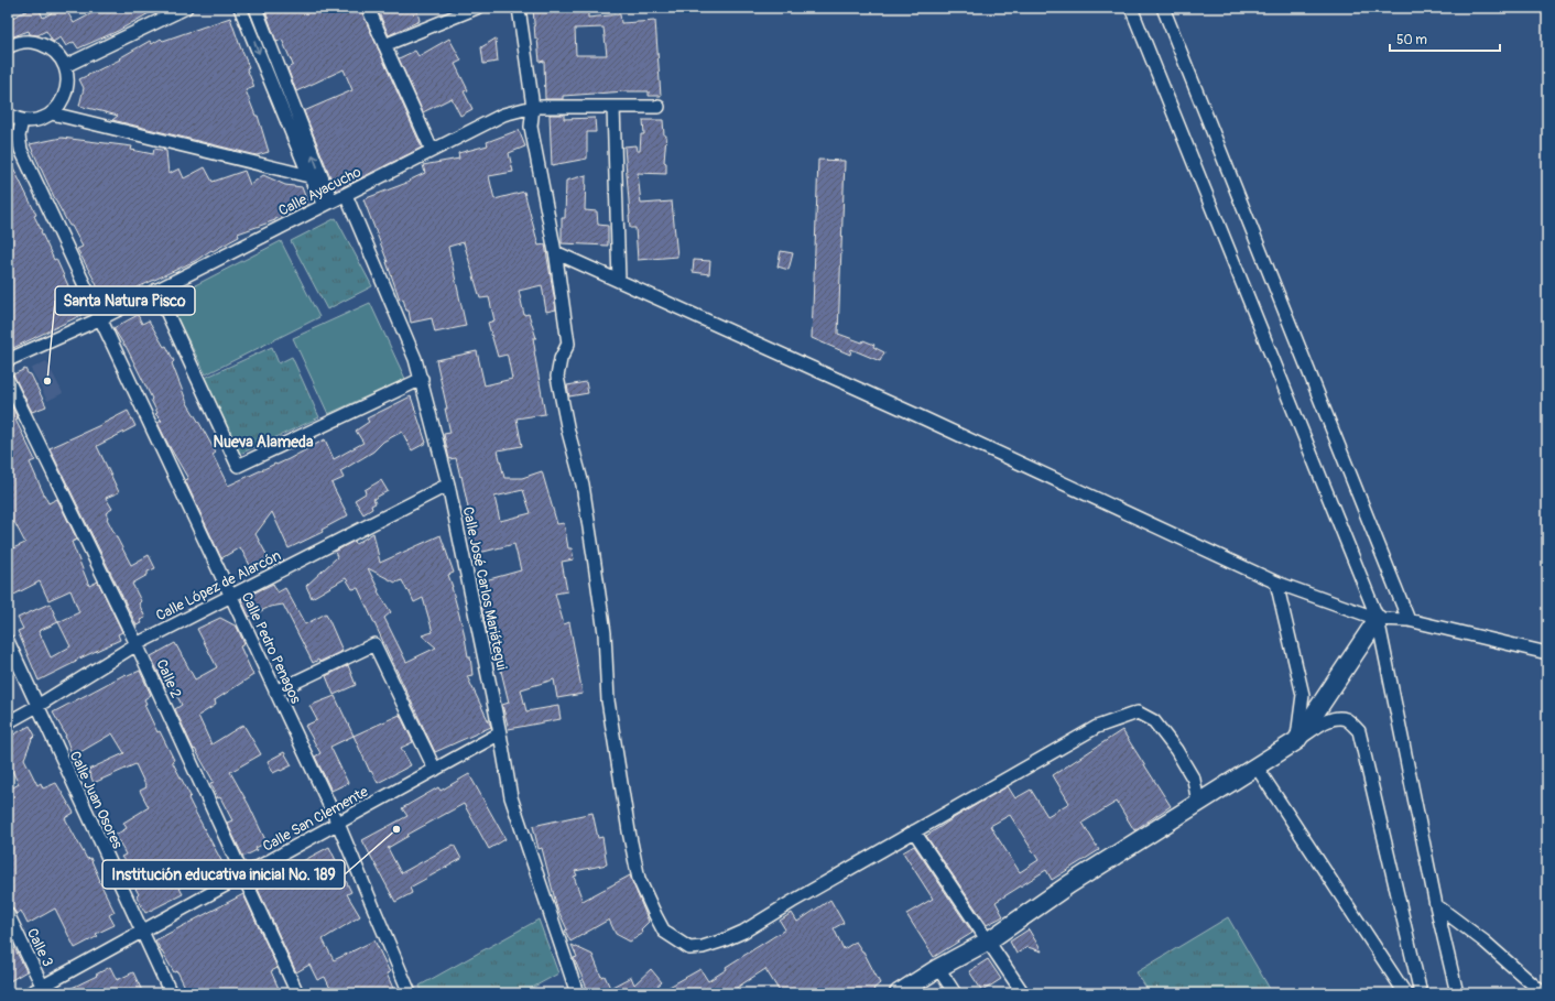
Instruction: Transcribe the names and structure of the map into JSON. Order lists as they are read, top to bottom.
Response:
{
  "streets": {
    "street": [
      "Calle Ayacucho",
      "Calle López de Alarcón",
      "Calle José Carlos Mariátegui",
      "Calle Pedro Penagos",
      "Calle 2",
      "Calle Juan Osores",
      "Calle San Clemente",
      "Calle 3"
    ]
  },
  "crossings": [
    ["Calle Ayacucho", "Calle José Carlos Mariátegui"],
    ["Calle Ayacucho", "Calle Pedro Penagos"],
    ["Calle López de Alarcón", "Calle José Carlos Mariátegui"],
    ["Calle López de Alarcón", "Calle Pedro Penagos"],
    ["Calle López de Alarcón", "Calle 2"],
    ["Calle López de Alarcón", "Calle Juan Osores"],
    ["Calle José Carlos Mariátegui", "Calle San Clemente"],
    ["Calle Pedro Penagos", "Calle San Clemente"],
    ["Calle 2", "Calle San Clemente"],
    ["Calle Juan Osores", "Calle San Clemente"],
    ["Calle San Clemente", "Calle 3"]
  ],
  "districts": ["Nueva Alameda"],
  "places": ["Santa Natura Pisco", "Institución educativa inicial No. 189"],
  "scale_bar": "50 m"
}
